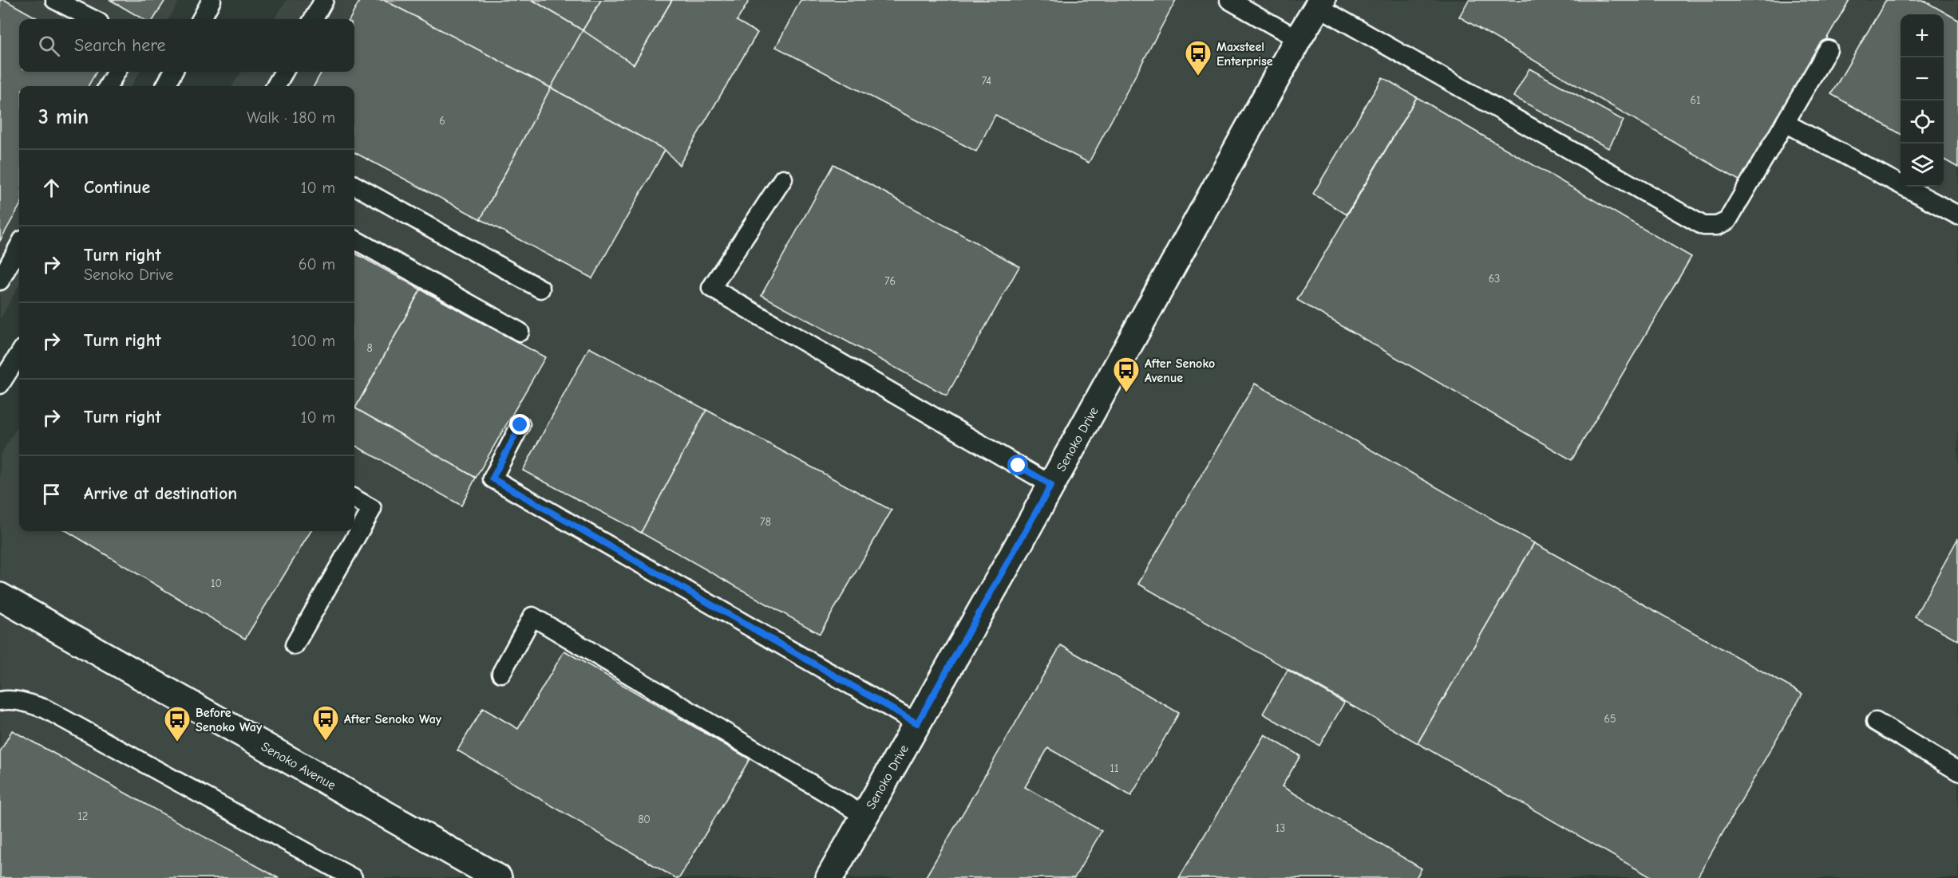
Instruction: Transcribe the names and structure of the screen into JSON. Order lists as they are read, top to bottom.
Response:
{
  "streets": {
    "street": ["Senoko Drive", "Senoko Avenue"]
  },
  "places": {
    "bus stop": [
      "Maxsteel Enterprise",
      "After Senoko Avenue",
      "After Senoko Way",
      "Before Senoko Way"
    ]
  },
  "house_numbers": [
    "74",
    "61",
    "6",
    "63",
    "76",
    "8",
    "78",
    "10",
    "65",
    "11",
    "12",
    "80",
    "13"
  ],
  "page": {
    "map_buttons": ["+", "−"],
    "search": "Search here",
    "heading": ["3 min", "Walk · 180 m"],
    "list": [
      ["Continue", "10 m"],
      ["Turn right", "Senoko Drive", "60 m"],
      ["Turn right", "100 m"],
      ["Turn right", "10 m"],
      "Arrive at destination"
    ]
  }
}
